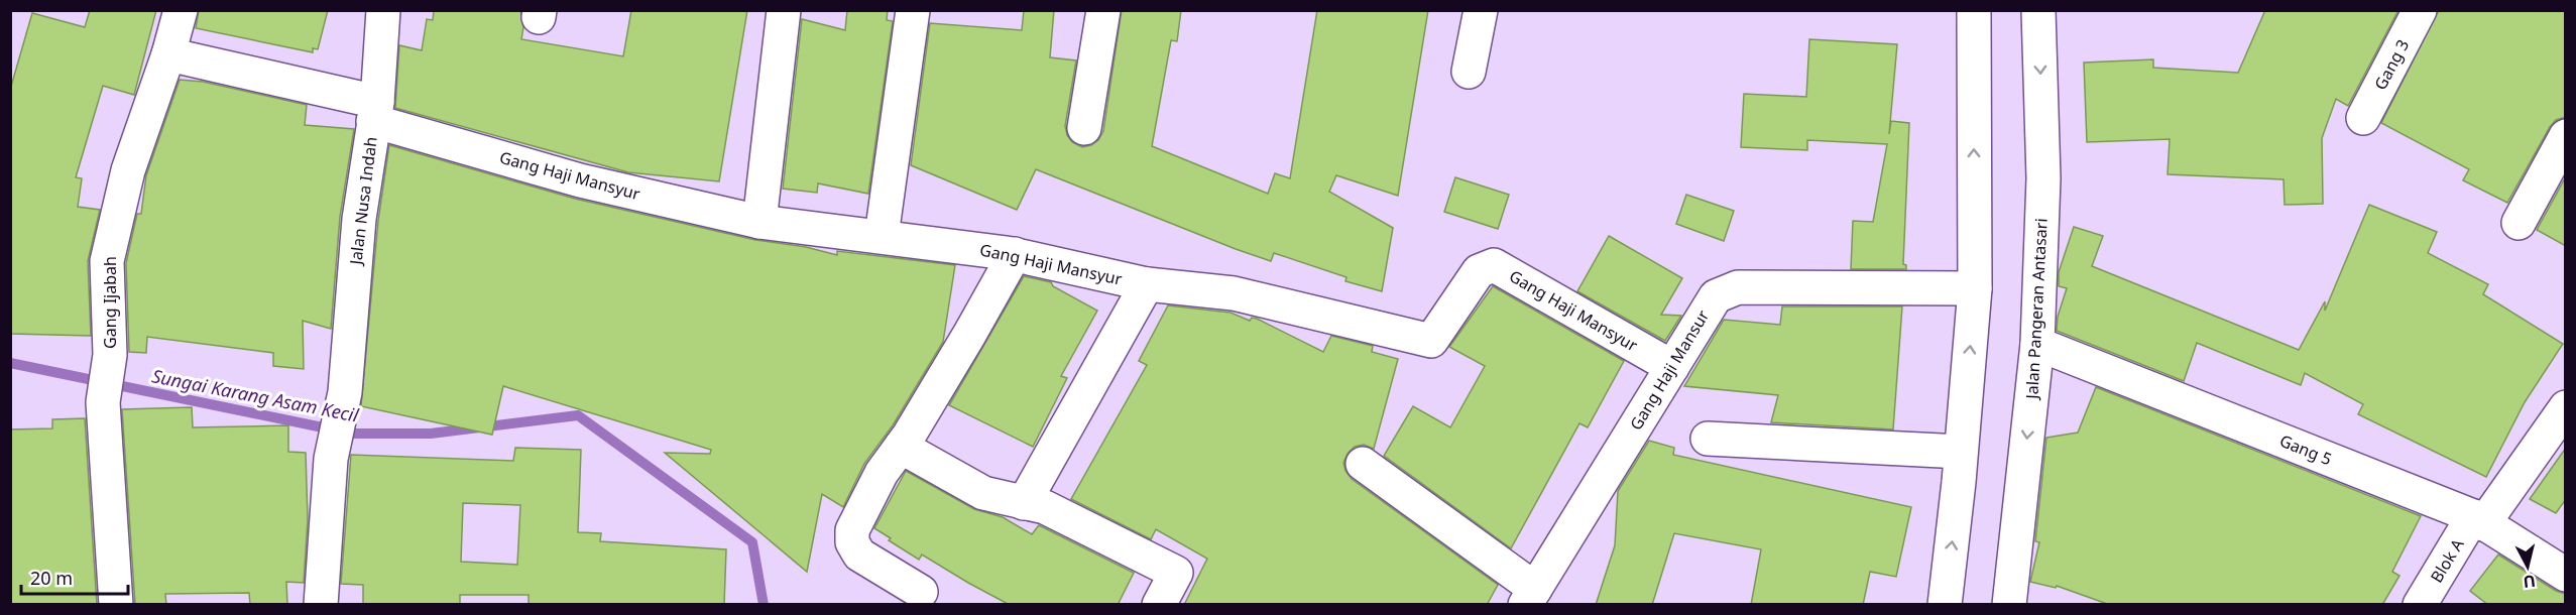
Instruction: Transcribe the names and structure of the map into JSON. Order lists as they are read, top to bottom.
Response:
{
  "streets": {
    "main road": [
      "Gang 3",
      "Gang Haji Mansyur",
      "Jalan Nusa Indah",
      "Gang Ijabah",
      "Jalan Pangeran Antasari",
      "Gang Haji Mansur",
      "Gang 5",
      "Blok A"
    ]
  },
  "crossings": [
    ["Gang Haji Mansyur", "Jalan Nusa Indah"],
    ["Gang Haji Mansyur", "Gang Ijabah"],
    ["Gang Haji Mansyur", "Gang Haji Mansur"],
    ["Jalan Pangeran Antasari", "Gang 5"],
    ["Gang 5", "Blok A"]
  ],
  "water": ["Sungai Karang Asam Kecil"],
  "scale_bar": "20 m",
  "north": "bottom"
}
